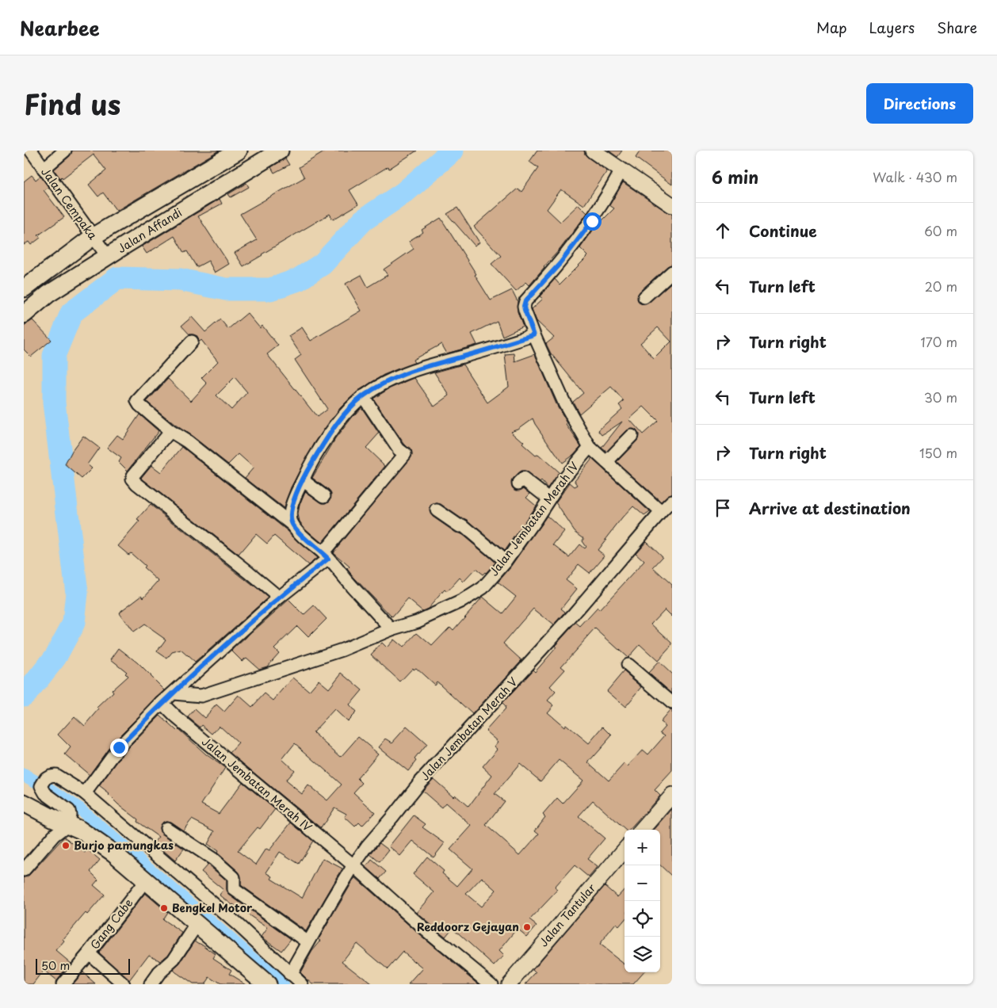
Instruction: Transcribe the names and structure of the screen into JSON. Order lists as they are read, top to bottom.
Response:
{
  "streets": {
    "main road": ["Jalan Affandi"],
    "street": [
      "Jalan Cempaka",
      "Jalan Jembatan Merah IV",
      "Jalan Jembatan Merah V",
      "Jalan Tantular",
      "Gang Cabe"
    ]
  },
  "crossings": [
    ["Jalan Cempaka", "Jalan Affandi"],
    ["Jalan Jembatan Merah IV", "Jalan Jembatan Merah V"]
  ],
  "places": ["Burjo pamungkas", "Bengkel Motor", "Reddoorz Gejayan"],
  "scale_bar": "50 m",
  "page": {
    "header": "Nearbee",
    "nav": ["Map", "Layers", "Share"],
    "title": "Find us",
    "buttons": "Directions",
    "heading": ["6 min", "Walk · 430 m"],
    "list": [
      ["Continue", "60 m"],
      ["Turn left", "20 m"],
      ["Turn right", "170 m"],
      ["Turn left", "30 m"],
      ["Turn right", "150 m"],
      "Arrive at destination"
    ],
    "map_buttons": ["+", "−"],
    "scale": "50 m"
  }
}
